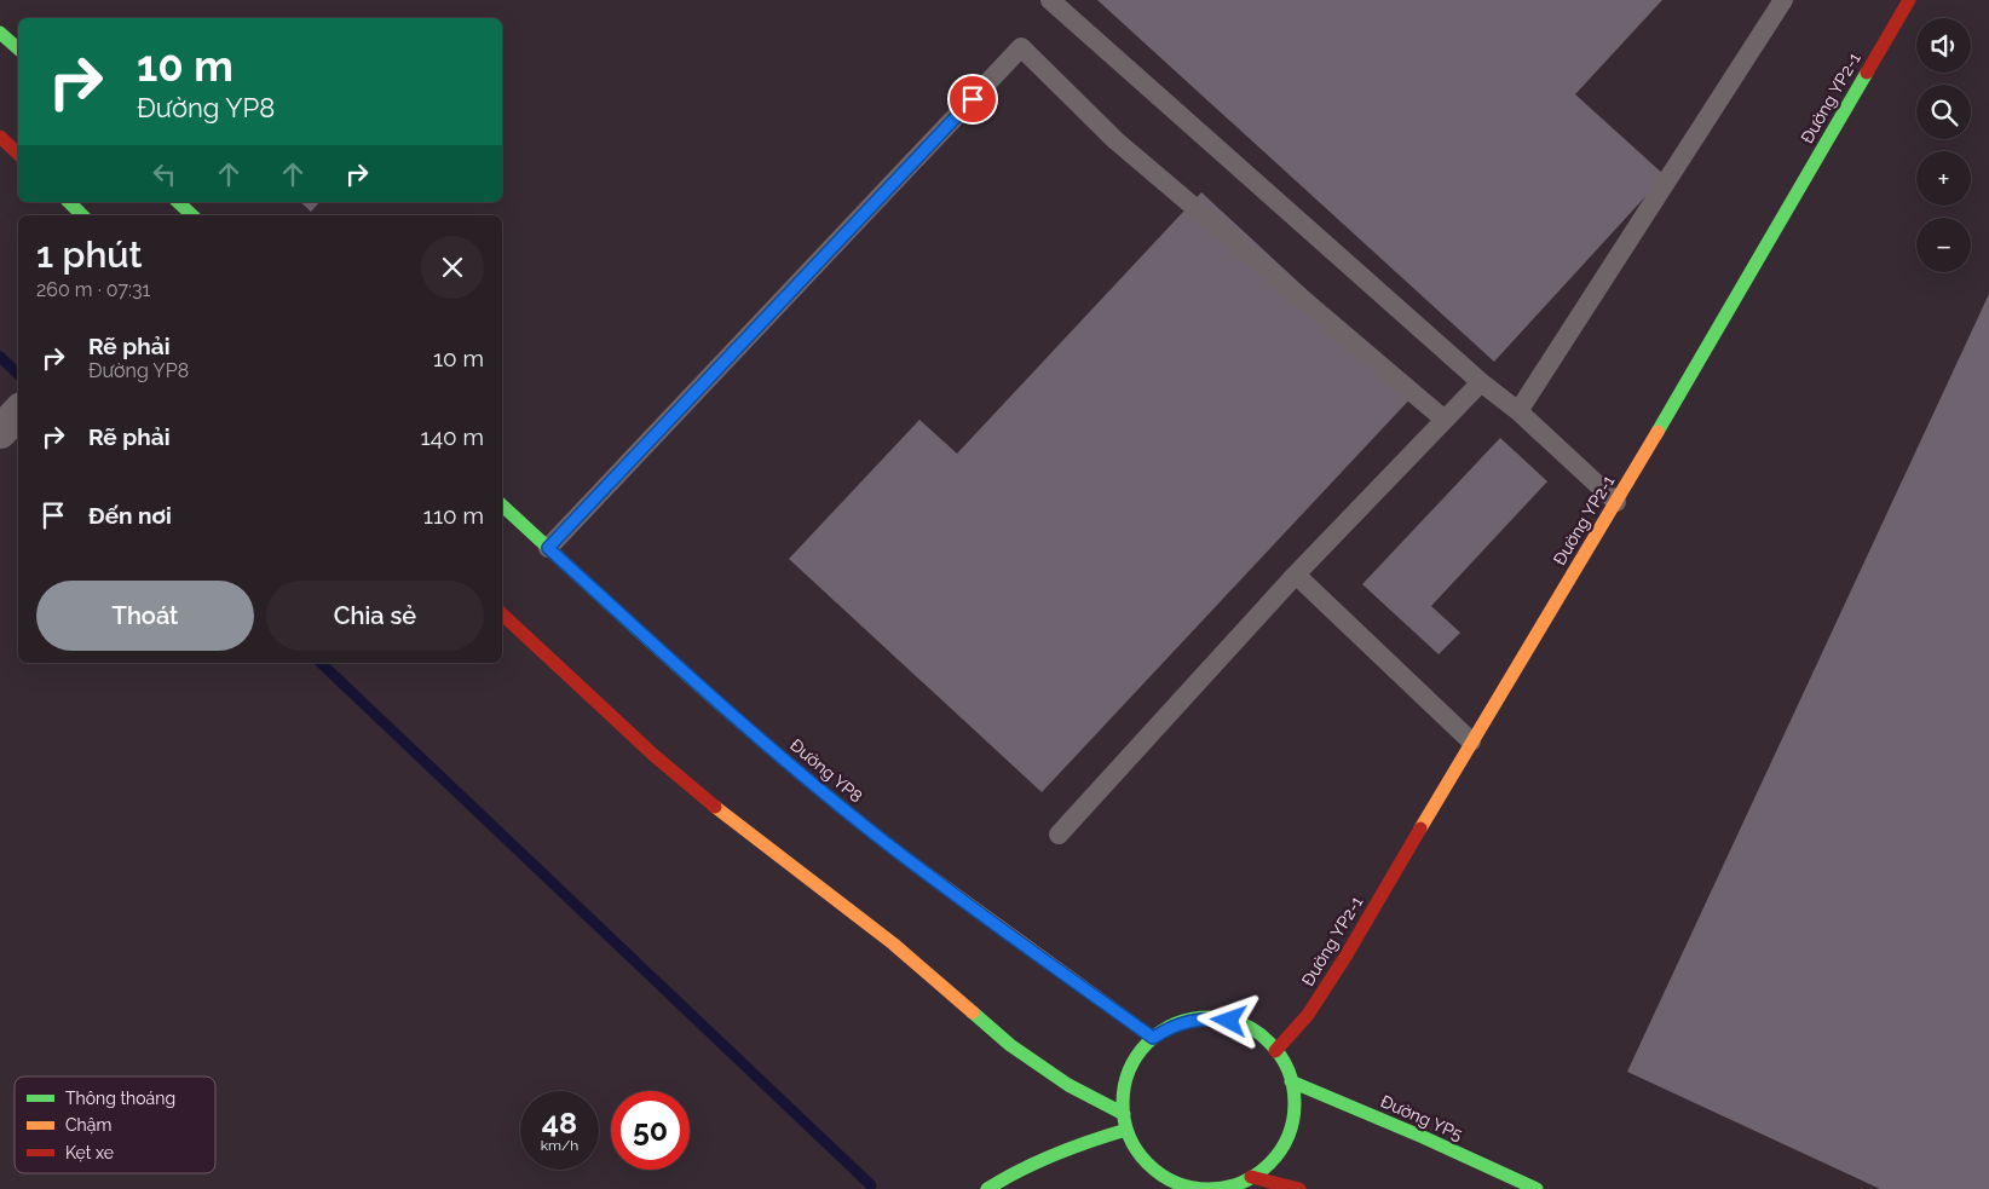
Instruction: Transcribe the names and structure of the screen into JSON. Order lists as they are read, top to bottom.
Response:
{
  "streets": {
    "main road": ["Đường YP2-1", "Đường YP8", "Đường YP5"]
  },
  "crossings": [
    ["Đường YP2-1", "Đường YP8"],
    ["Đường YP2-1", "Đường YP5"],
    ["Đường YP8", "Đường YP5"]
  ],
  "legend": ["Thông thoáng", "Chậm", "Kẹt xe"],
  "page": {
    "map_buttons": ["+", "−"],
    "turn": ["10 m", "Đường YP8"],
    "heading": ["1 phút", "260 m · 07:31"],
    "list": [
      {
        "name": "Rẽ phải",
        "note": "Đường YP8",
        "value": "10 m"
      },
      {
        "name": "Rẽ phải",
        "value": "140 m"
      },
      {
        "name": "Đến nơi",
        "value": "110 m"
      }
    ],
    "buttons": ["Thoát", "Chia sẻ"],
    "speed": "48 km/h",
    "limit": "50"
  }
}
